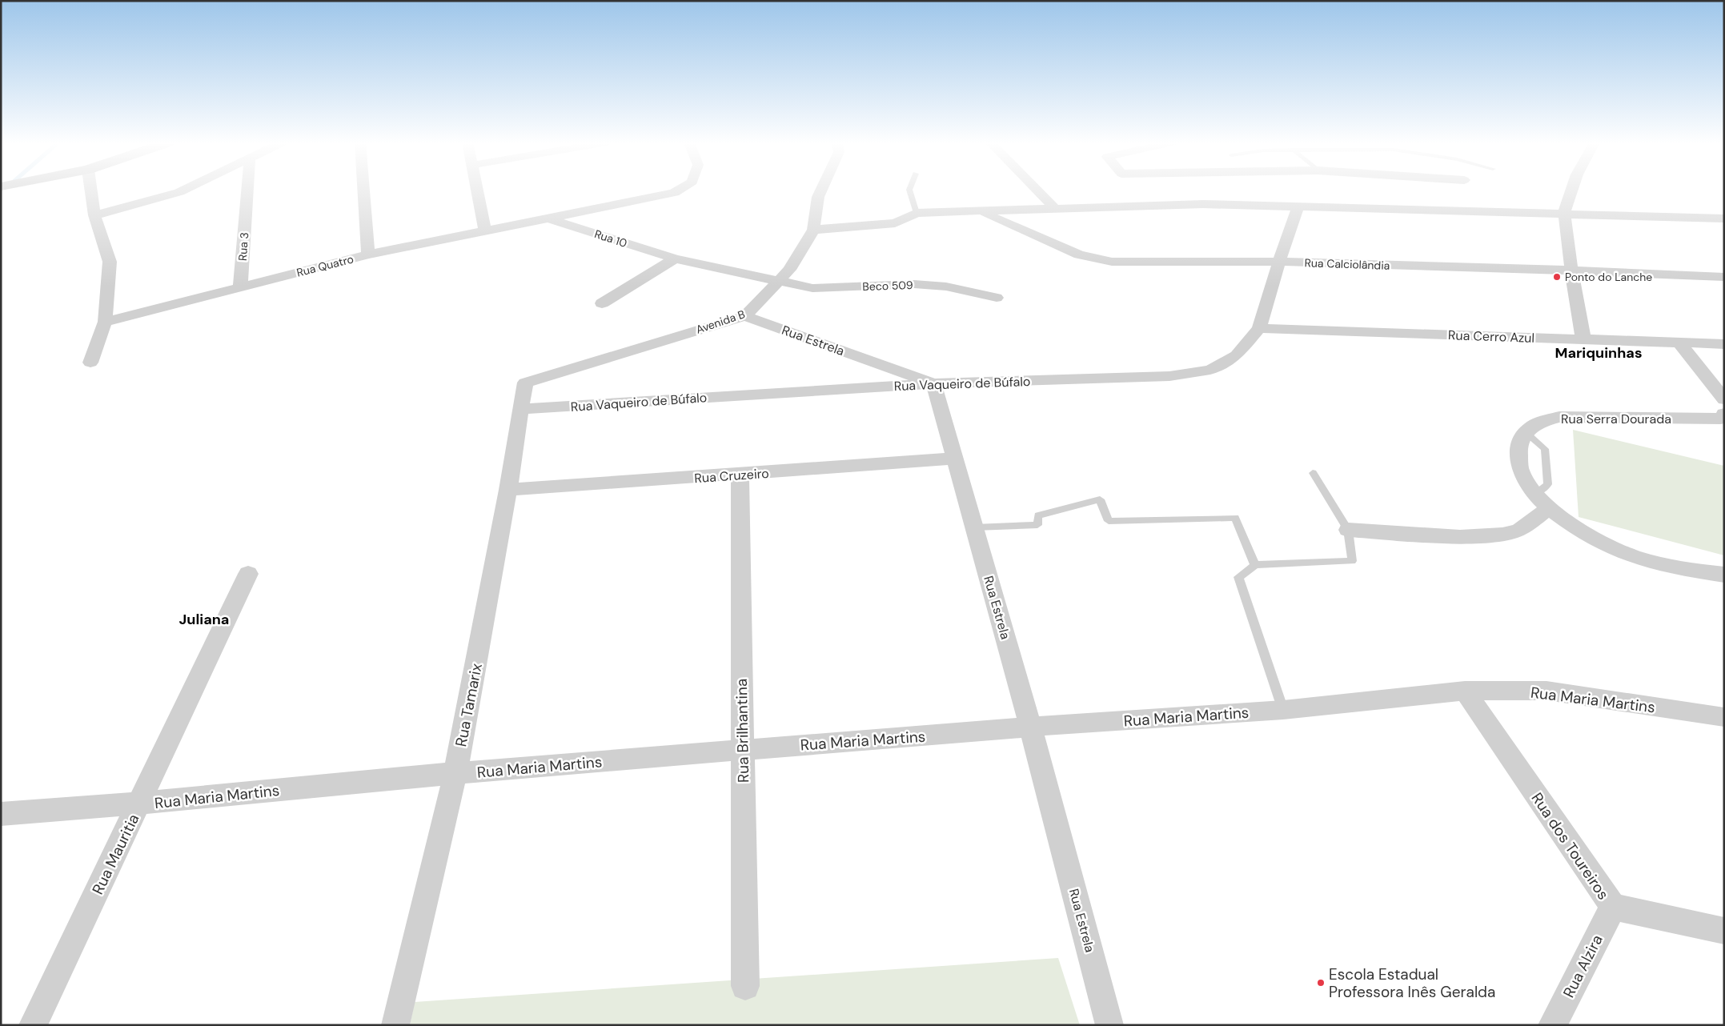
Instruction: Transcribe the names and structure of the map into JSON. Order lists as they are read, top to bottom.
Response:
{
  "streets": {
    "street": [
      "Rua 10",
      "Rua 3",
      "Rua Calciolândia",
      "Rua Quatro",
      "Beco 509",
      "Avenida B",
      "Rua Cerro Azul",
      "Rua Estrela",
      "Rua Vaqueiro de Búfalo",
      "Rua Serra Dourada",
      "Rua Cruzeiro",
      "Rua Maria Martins",
      "Rua Tamarix",
      "Rua Brilhantina",
      "Rua dos Toureiros",
      "Rua Mauritia",
      "Rua Alzira"
    ]
  },
  "crossings": [
    ["Rua 10", "Rua Quatro"],
    ["Rua 10", "Beco 509"],
    ["Rua 10", "Avenida B"],
    ["Rua 3", "Rua Quatro"],
    ["Rua Calciolândia", "Rua Vaqueiro de Búfalo"],
    ["Beco 509", "Avenida B"],
    ["Avenida B", "Rua Estrela"],
    ["Avenida B", "Rua Tamarix"],
    ["Rua Cerro Azul", "Rua Vaqueiro de Búfalo"],
    ["Rua Estrela", "Rua Vaqueiro de Búfalo"],
    ["Rua Estrela", "Rua Cruzeiro"],
    ["Rua Estrela", "Rua Maria Martins"],
    ["Rua Vaqueiro de Búfalo", "Rua Tamarix"],
    ["Rua Cruzeiro", "Rua Tamarix"],
    ["Rua Cruzeiro", "Rua Brilhantina"],
    ["Rua Maria Martins", "Rua Tamarix"],
    ["Rua Maria Martins", "Rua Brilhantina"],
    ["Rua Maria Martins", "Rua dos Toureiros"],
    ["Rua Maria Martins", "Rua Mauritia"],
    ["Rua dos Toureiros", "Rua Alzira"]
  ],
  "districts": ["Mariquinhas", "Juliana"],
  "places": ["Ponto do Lanche", "Escola Estadual Professora Inês Geralda"]
}
